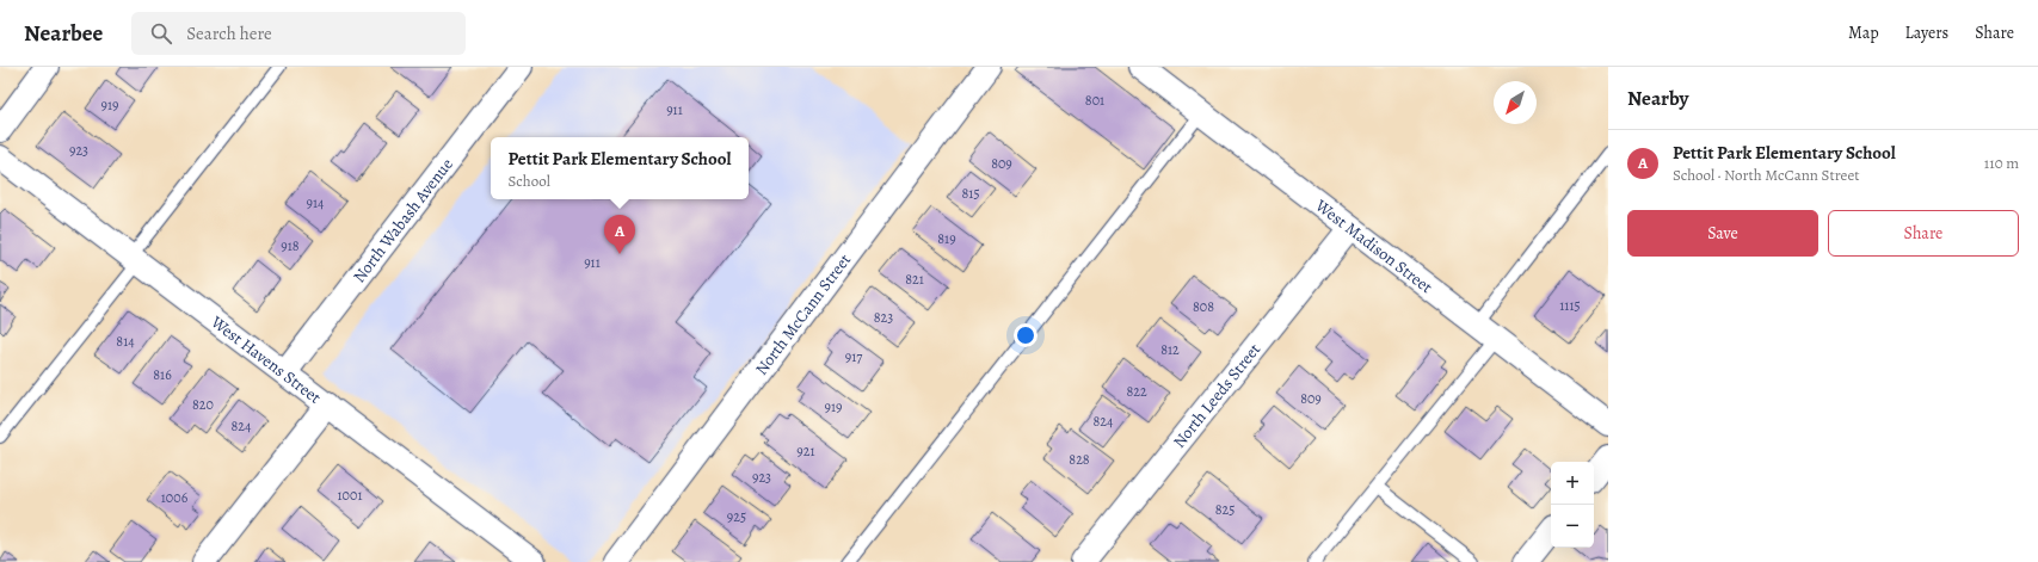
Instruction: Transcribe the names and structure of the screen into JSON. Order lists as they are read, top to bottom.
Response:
{
  "streets": {
    "street": [
      "North Wabash Avenue",
      "West Madison Street",
      "North McCann Street",
      "West Havens Street",
      "North Leeds Street"
    ]
  },
  "crossings": [
    ["North Wabash Avenue", "West Havens Street"],
    ["West Madison Street", "North Leeds Street"]
  ],
  "house_numbers": [
    "801",
    "919",
    "911",
    "923",
    "809",
    "815",
    "914",
    "819",
    "918",
    "911",
    "821",
    "1115",
    "808",
    "823",
    "814",
    "812",
    "917",
    "816",
    "822",
    "809",
    "820",
    "919",
    "824",
    "824",
    "921",
    "828",
    "923",
    "1001",
    "1006",
    "825",
    "925"
  ],
  "north": "bottom left",
  "page": {
    "header": "Nearbee",
    "search": "Search here",
    "nav": ["Map", "Layers", "Share"],
    "heading": "Nearby",
    "list": [
      {
        "mark": "A",
        "name": "Pettit Park Elementary School",
        "note": "School · North McCann Street",
        "value": "110 m"
      }
    ],
    "popup": ["Pettit Park Elementary School", "School"],
    "buttons": ["Save", "Share"],
    "pins": "A",
    "map_buttons": ["+", "−"]
  }
}
